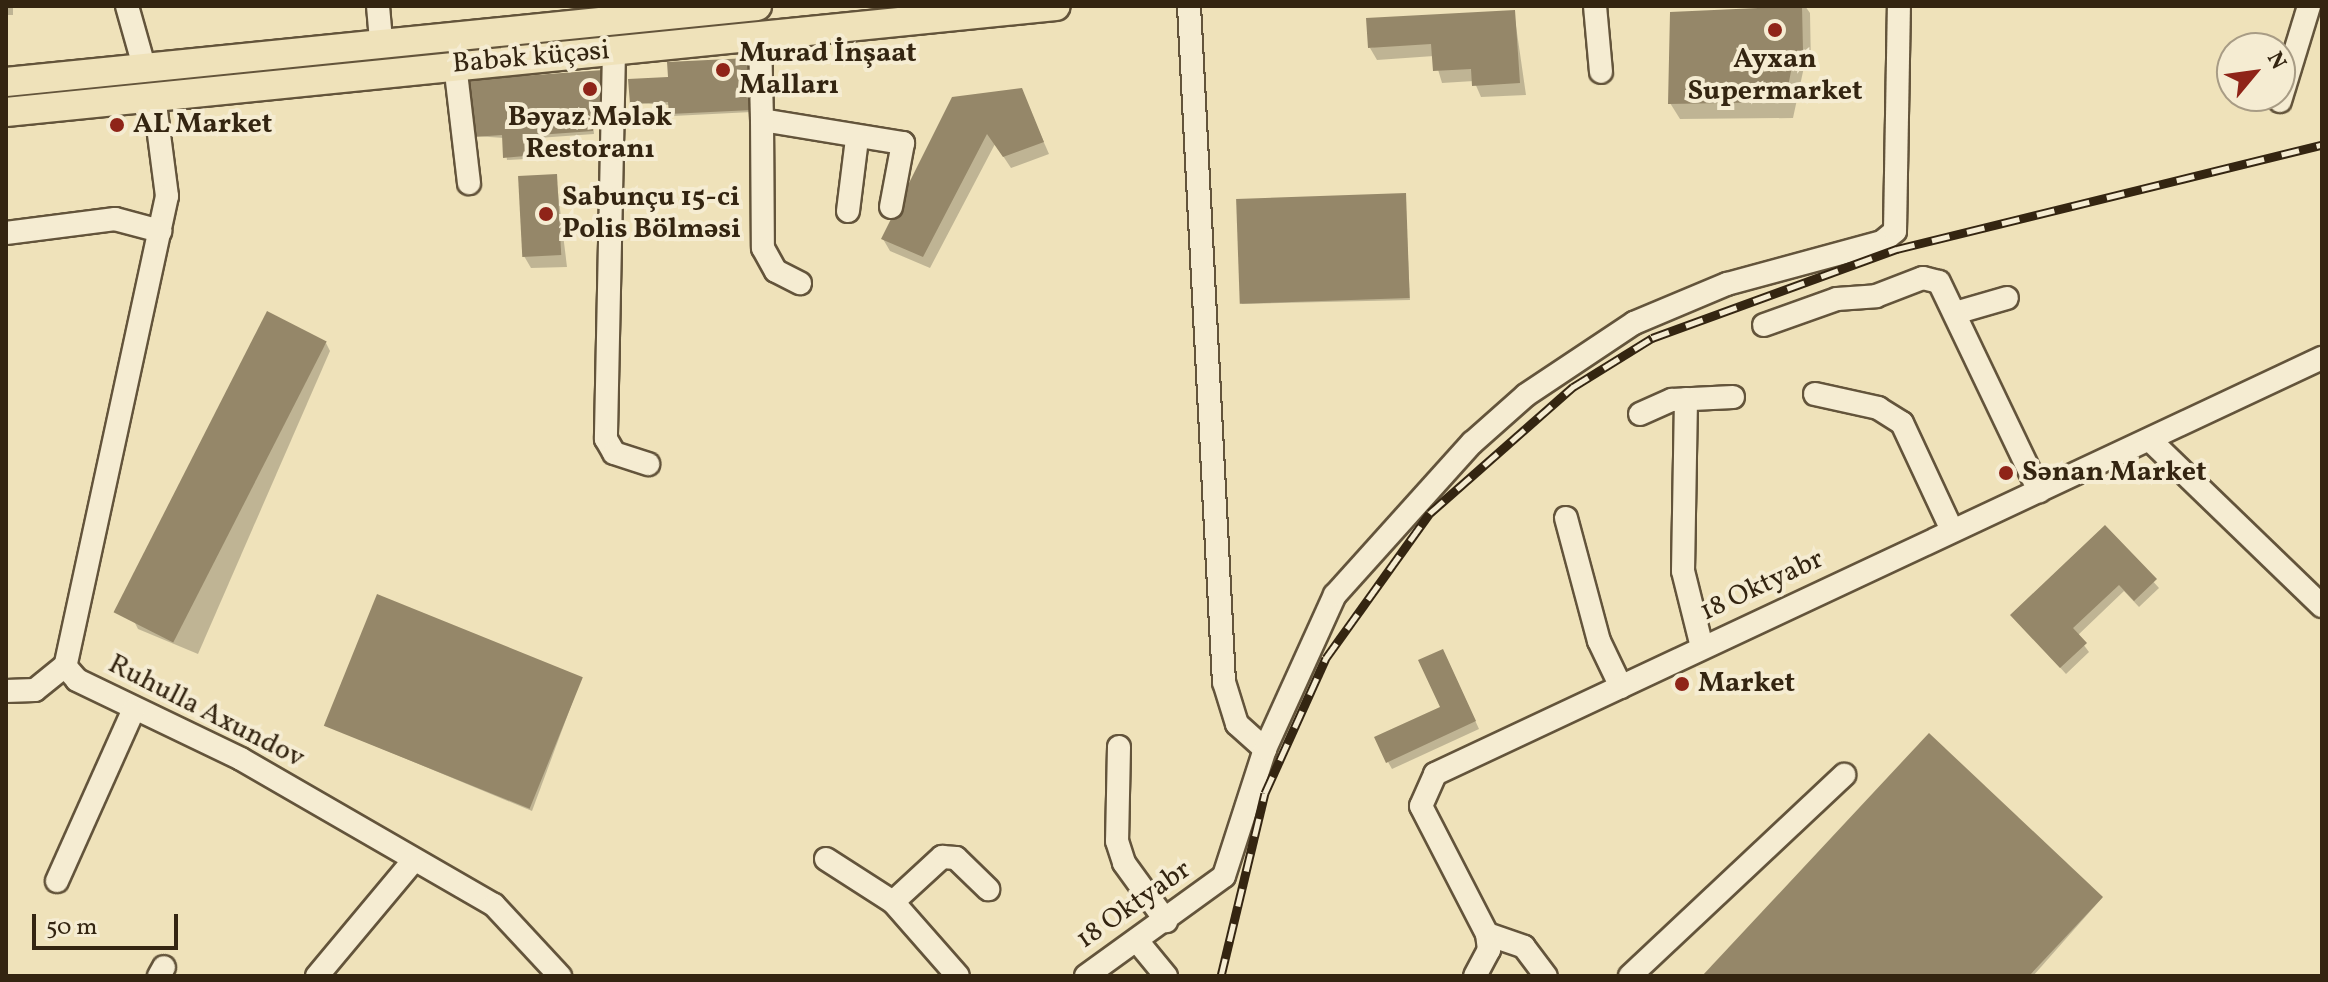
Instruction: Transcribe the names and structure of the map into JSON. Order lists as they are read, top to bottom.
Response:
{
  "streets": {
    "main road": ["Babək küçəsi"],
    "street": ["18 Oktyabr", "Ruhulla Axundov"]
  },
  "crossings": [
    ["Babək küçəsi", "Ruhulla Axundov"]
  ],
  "places": [
    "Ayxan Supermarket",
    "Murad İnşaat Malları",
    "Bəyaz Mələk Restoranı",
    "AL Market",
    "Sabunçu 15-ci Polis Bölməsi",
    "Sənan Market",
    "Market"
  ],
  "scale_bar": "50 m",
  "north": "top right"
}
